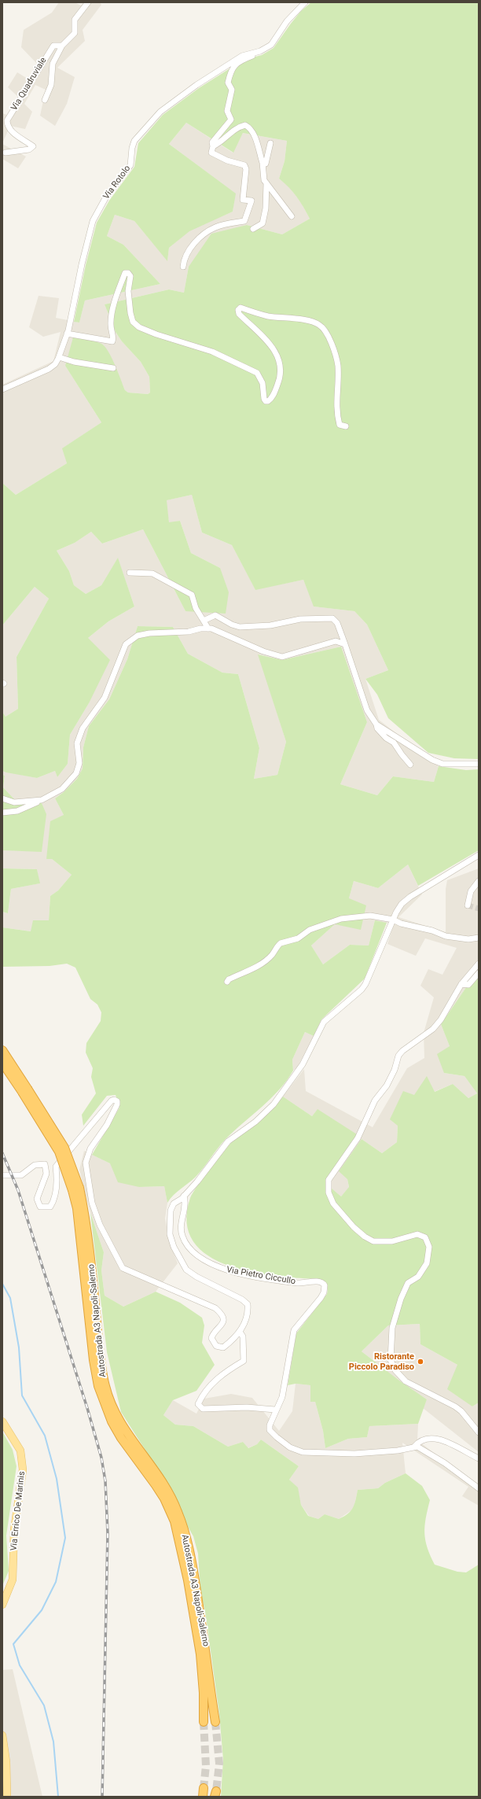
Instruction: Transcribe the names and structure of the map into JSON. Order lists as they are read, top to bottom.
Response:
{
  "streets": {
    "highway": ["Autostrada A3 Napoli-Salerno"],
    "main road": ["Via Errico De Marinis"],
    "street": ["Via Quadruviale", "Via Rotolo", "Via Pietro Ciccullo"]
  },
  "places": ["Ristorante Piccolo Paradiso"]
}
